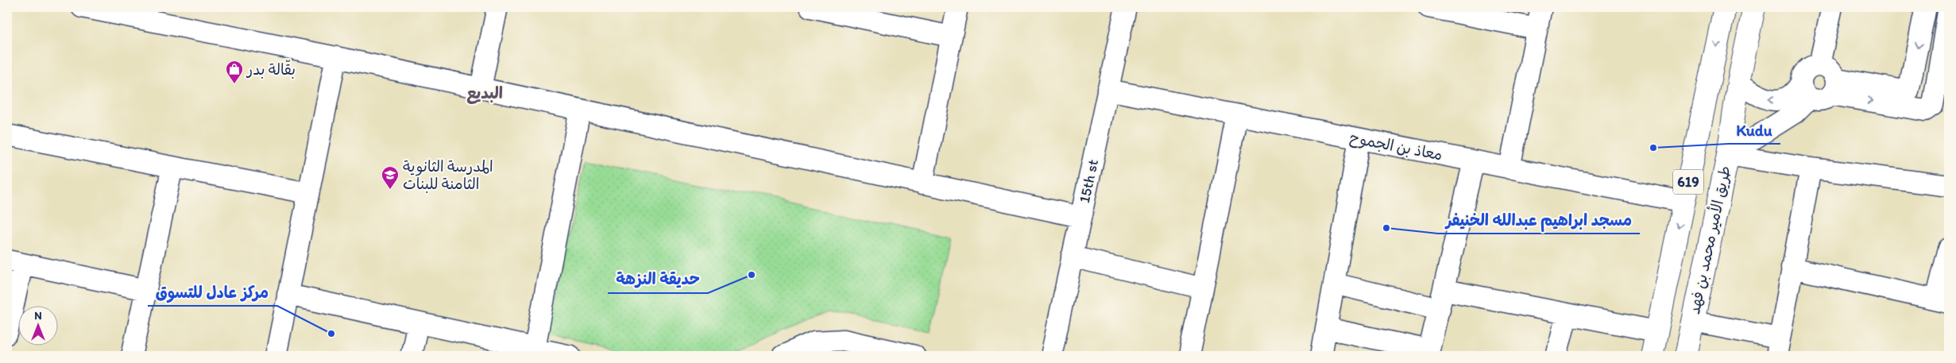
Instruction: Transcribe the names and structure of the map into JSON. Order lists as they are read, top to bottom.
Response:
{
  "streets": {
    "highway": ["619", "طريق الأمير محمد بن فهد"],
    "street": ["معاذ بن الجموح", "15th st"]
  },
  "crossings": [
    ["معاذ بن الجموح", "15th st"],
    ["معاذ بن الجموح", "619"]
  ],
  "districts": ["البديع"],
  "places": {
    "shop": ["بقّالة بدر"],
    "other": [
      "Kudu",
      "مسجد ابراهيم عبدالله الخنيفر",
      "حديقة النزهة",
      "مركز عادل للتسوق"
    ],
    "school or university": ["المدرسة الثانوية الثامنة للبنات"]
  },
  "north": "top"
}
